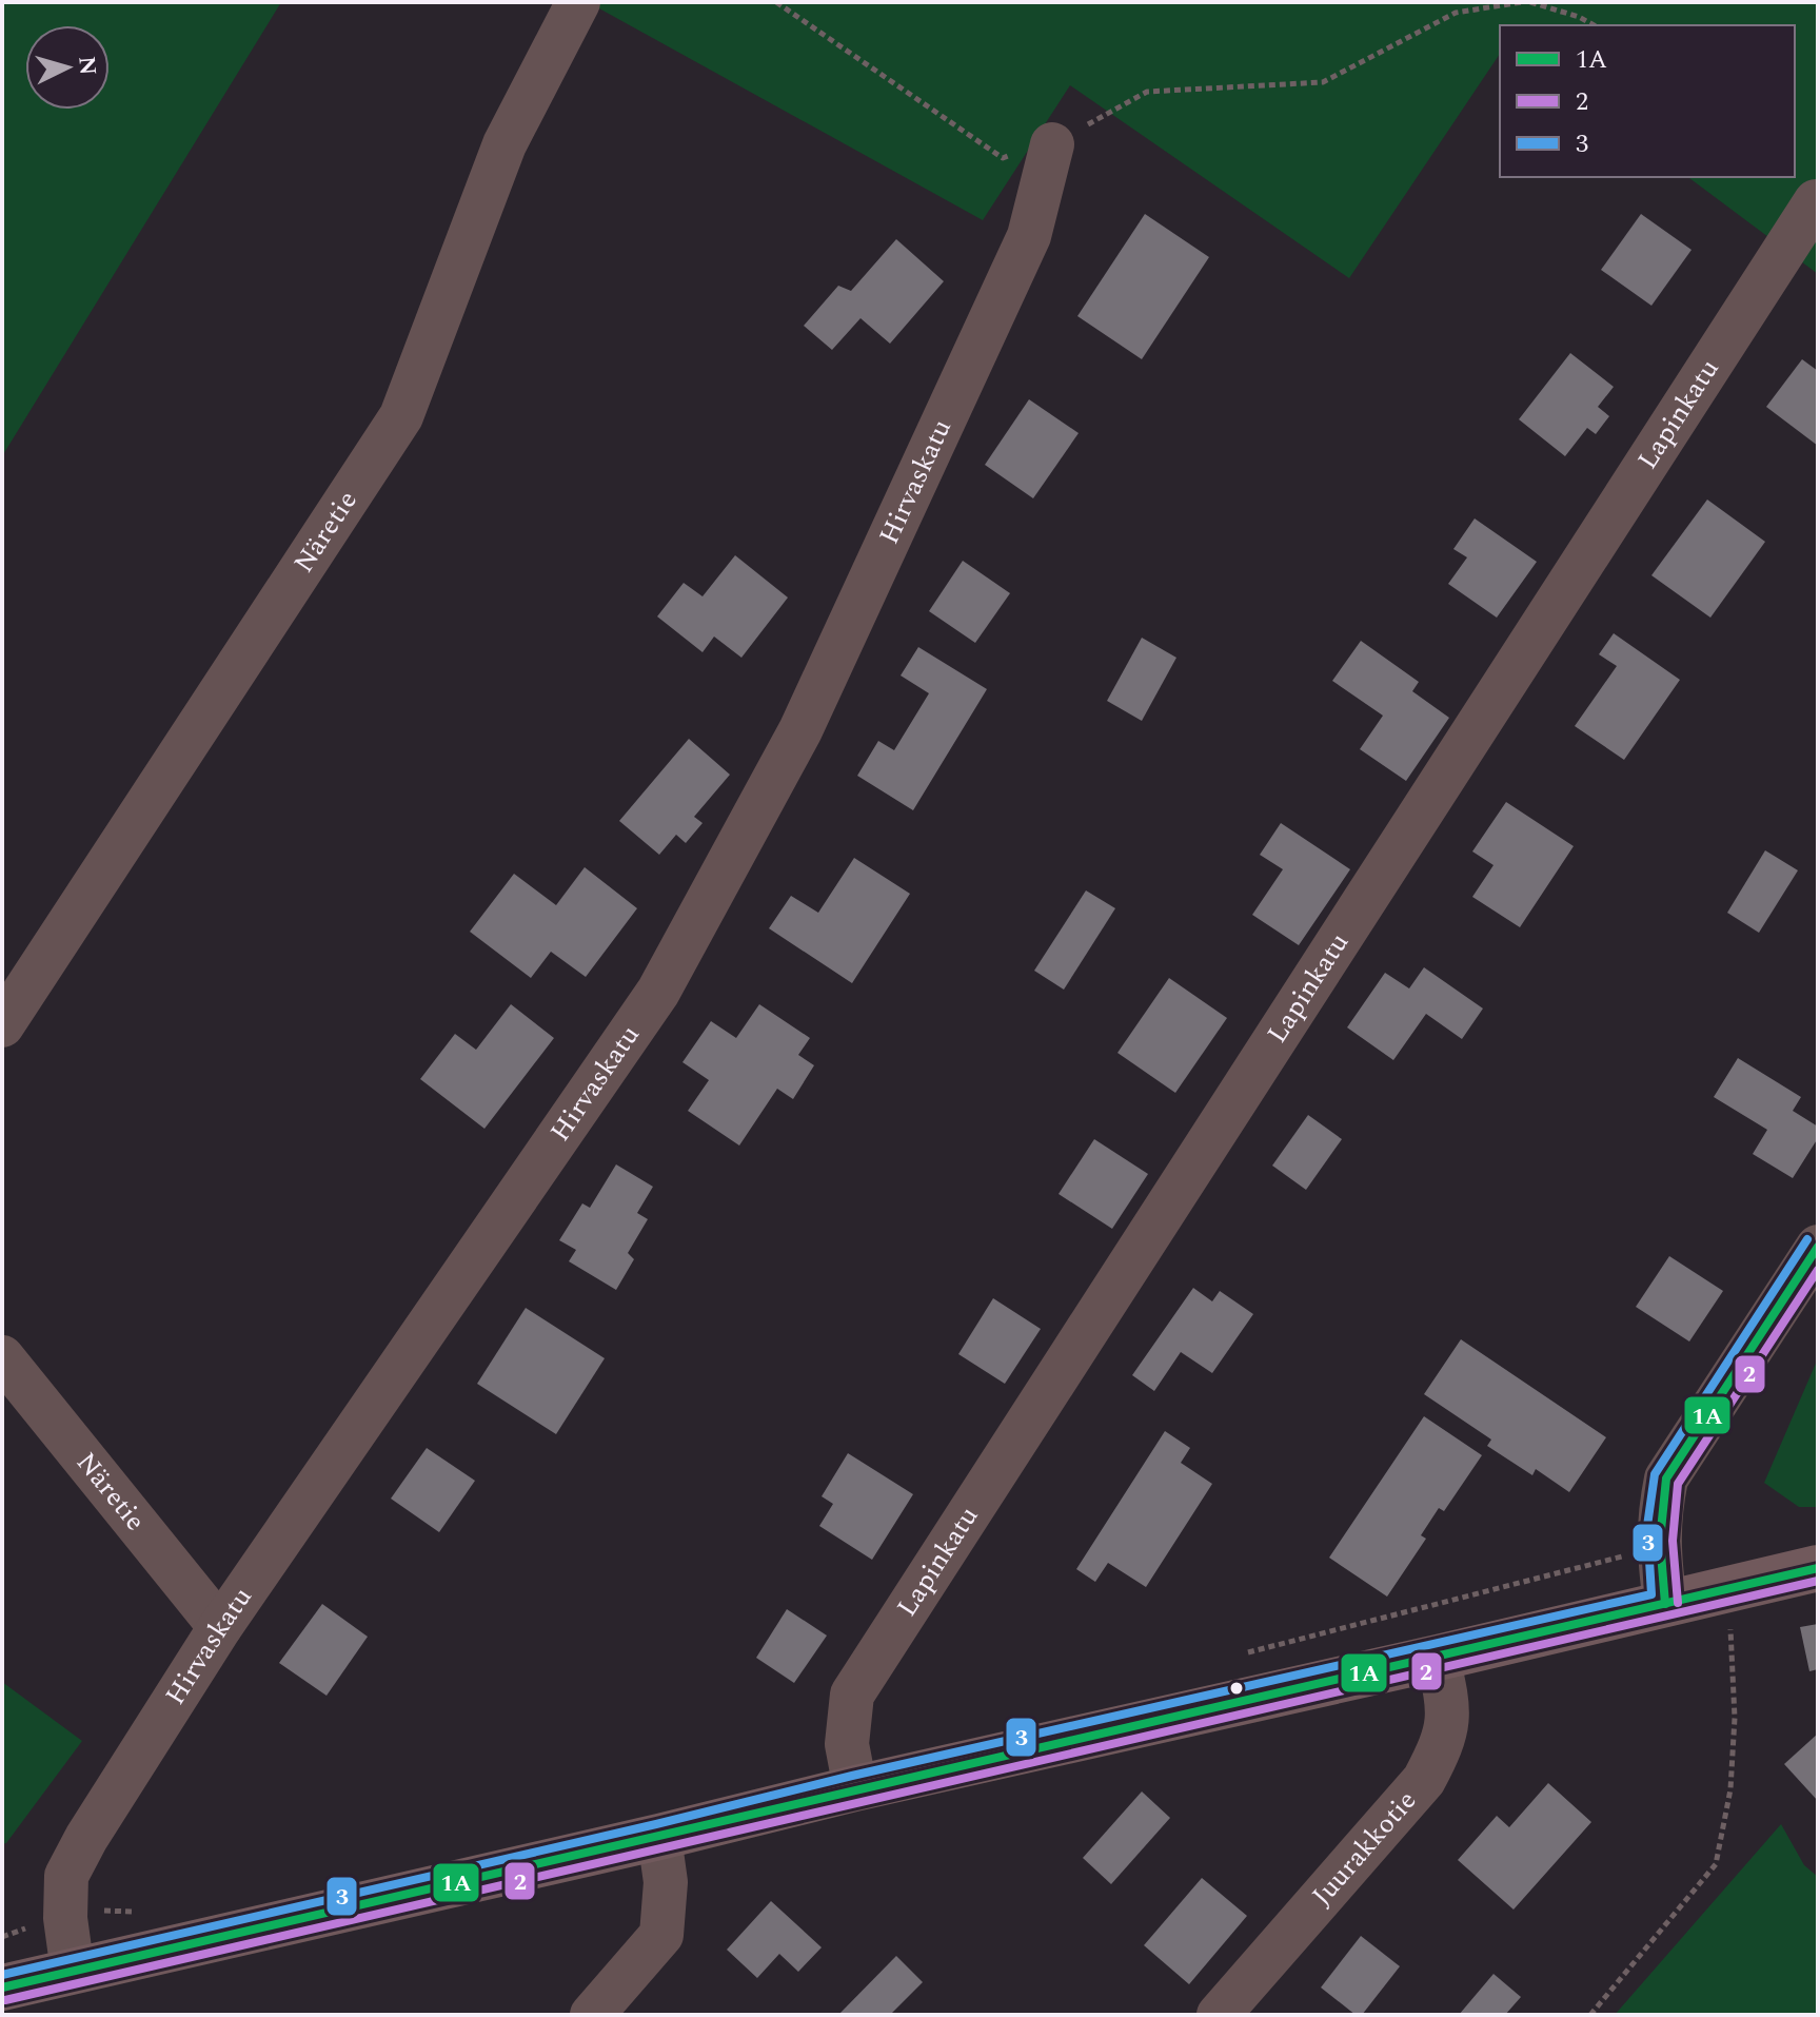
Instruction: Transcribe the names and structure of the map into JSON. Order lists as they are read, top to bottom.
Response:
{
  "streets": {
    "street": [
      "Lapinkatu",
      "Hirvaskatu",
      "Näretie",
      "Juurakkotie"
    ]
  },
  "crossings": [
    ["Hirvaskatu", "Näretie"]
  ],
  "lines": ["transit line 3", "transit line 1A", "transit line 2"],
  "legend": ["1A", "2", "3"],
  "north": "right"
}
